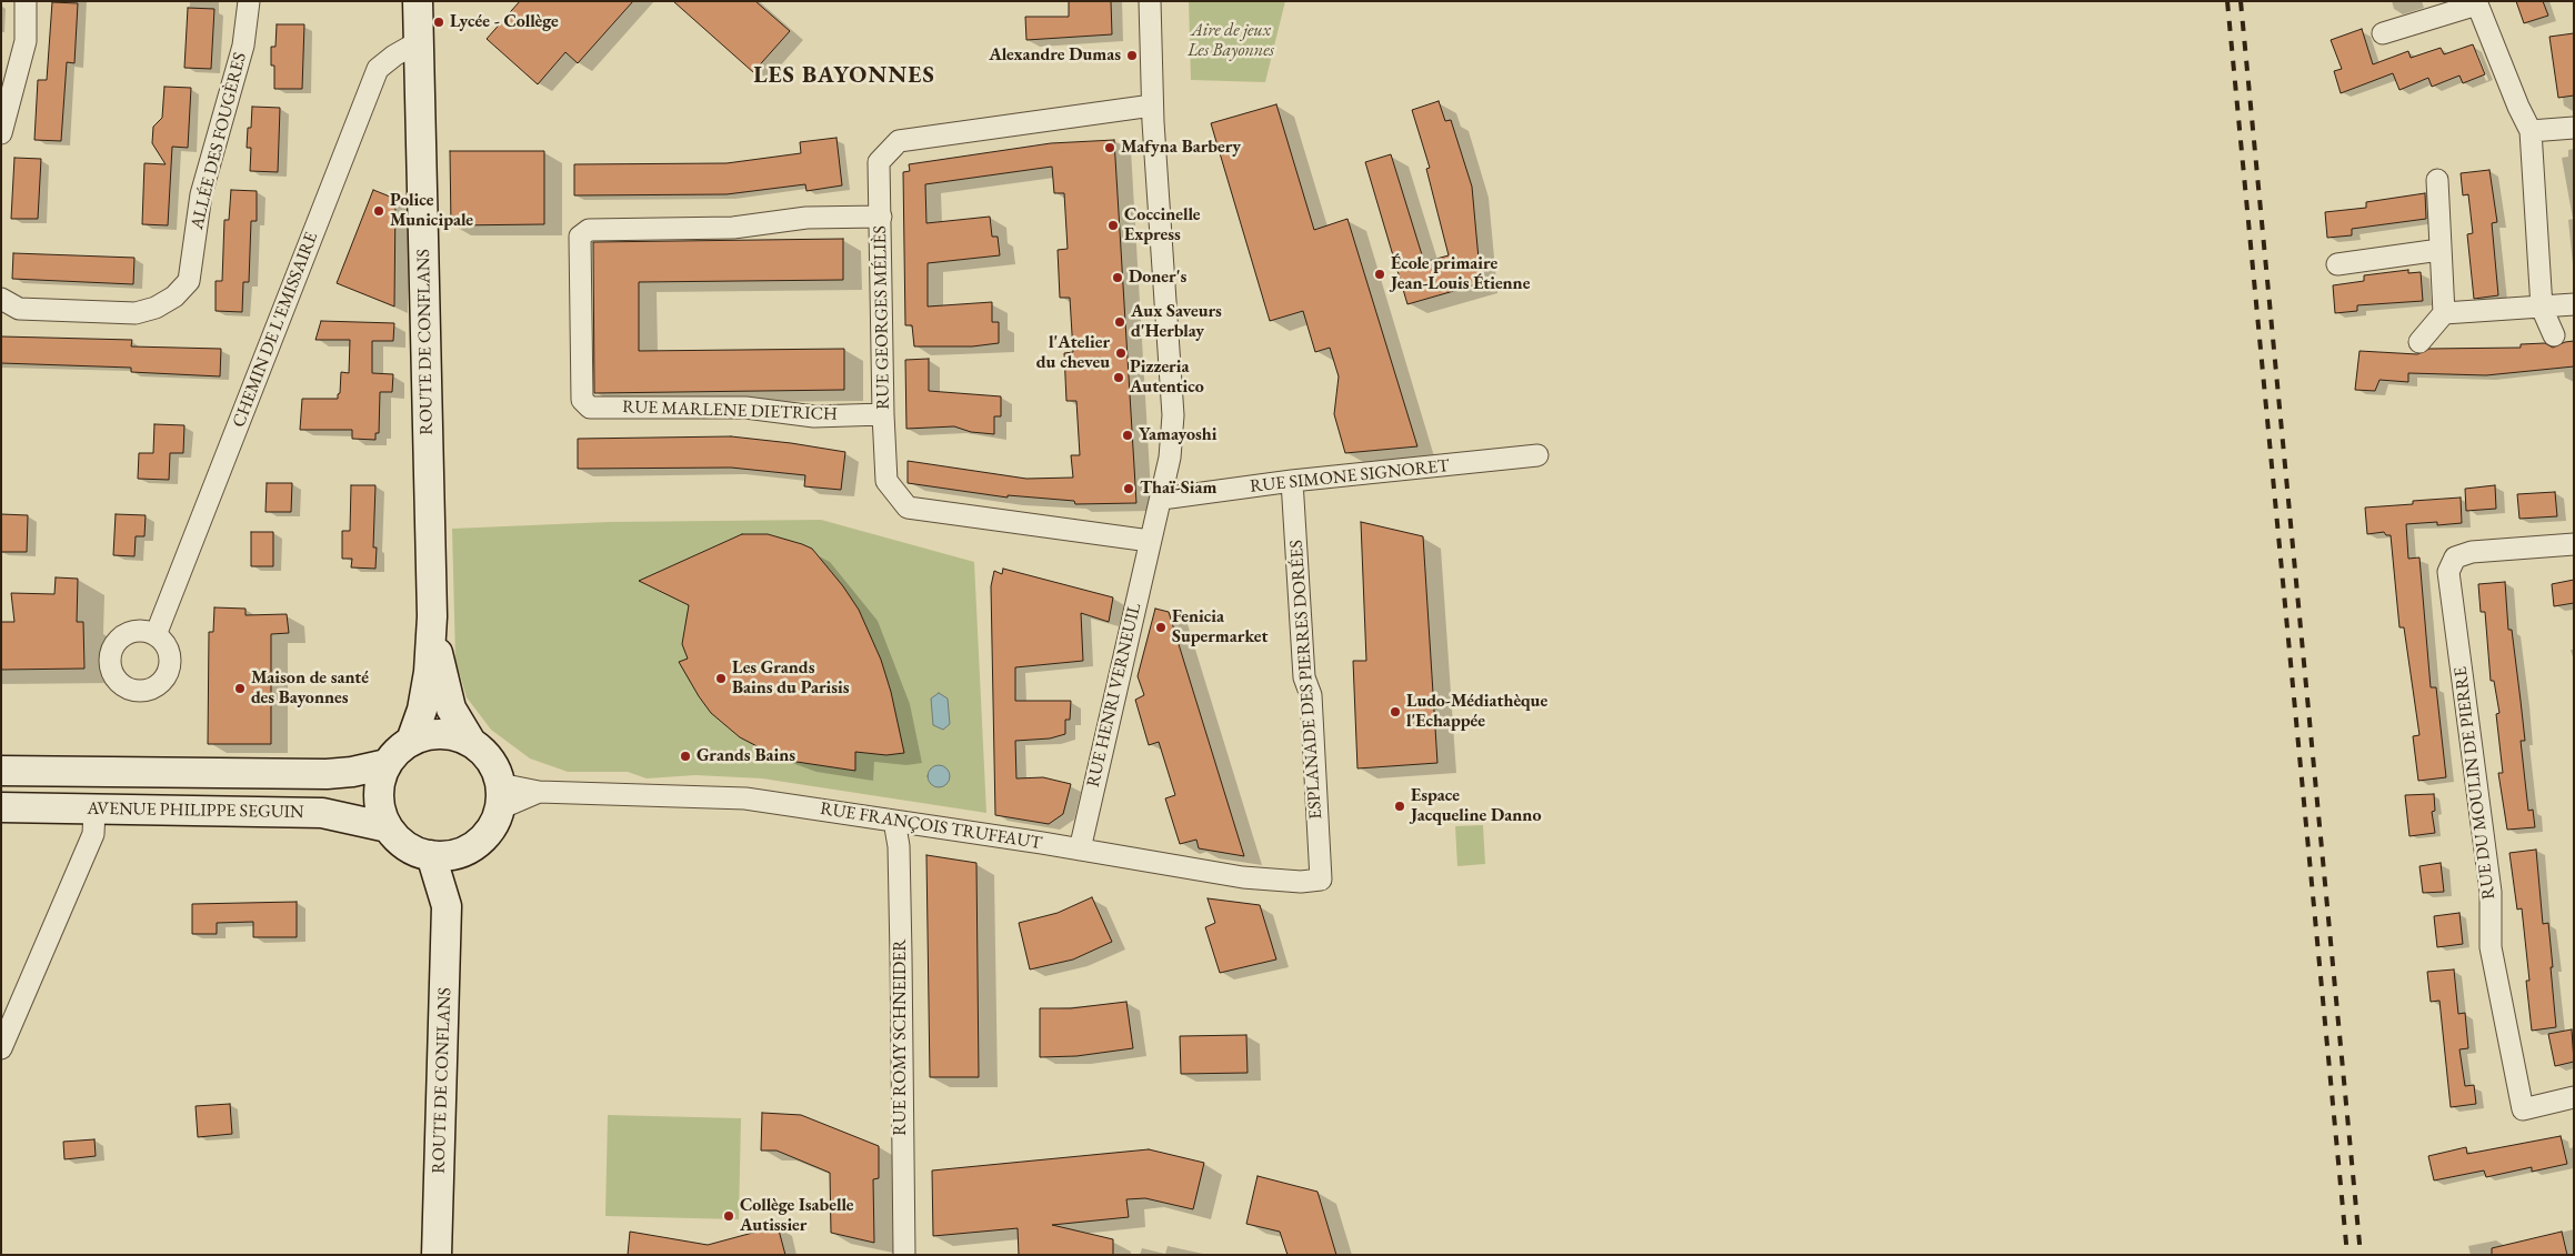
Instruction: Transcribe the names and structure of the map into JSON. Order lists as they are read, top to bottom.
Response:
{
  "streets": {
    "main road": ["ROUTE DE CONFLANS", "AVENUE PHILIPPE SEGUIN"],
    "street": [
      "ALLÉE DES FOUGÈRES",
      "RUE GEORGES MÉLIÈS",
      "CHEMIN DE L'EMISSAIRE",
      "RUE MARLENE DIETRICH",
      "RUE SIMONE SIGNORET",
      "ESPLANADE DES PIERRES DORÉES",
      "RUE HENRI VERNEUIL",
      "RUE DU MOULIN DE PIERRE",
      "RUE FRANÇOIS TRUFFAUT",
      "RUE ROMY SCHNEIDER"
    ]
  },
  "crossings": [
    ["RUE GEORGES MÉLIÈS", "RUE MARLENE DIETRICH"],
    ["RUE GEORGES MÉLIÈS", "RUE HENRI VERNEUIL"],
    ["CHEMIN DE L'EMISSAIRE", "ROUTE DE CONFLANS"],
    ["ROUTE DE CONFLANS", "AVENUE PHILIPPE SEGUIN"],
    ["ROUTE DE CONFLANS", "RUE FRANÇOIS TRUFFAUT"],
    ["RUE SIMONE SIGNORET", "ESPLANADE DES PIERRES DORÉES"],
    ["RUE SIMONE SIGNORET", "RUE HENRI VERNEUIL"],
    ["ESPLANADE DES PIERRES DORÉES", "RUE FRANÇOIS TRUFFAUT"],
    ["RUE HENRI VERNEUIL", "RUE FRANÇOIS TRUFFAUT"],
    ["AVENUE PHILIPPE SEGUIN", "RUE FRANÇOIS TRUFFAUT"],
    ["RUE FRANÇOIS TRUFFAUT", "RUE ROMY SCHNEIDER"]
  ],
  "districts": ["LES BAYONNES"],
  "parks": ["Aire de jeux Les Bayonnes"],
  "places": [
    "Lycée - Collège",
    "Alexandre Dumas",
    "Mafyna Barbery",
    "Police Municipale",
    "Coccinelle Express",
    "École primaire Jean-Louis Étienne",
    "Doner's",
    "Aux Saveurs d'Herblay",
    "l'Atelier du cheveu",
    "Pizzeria Autentico",
    "Yamayoshi",
    "Thaï-Siam",
    "Fenicia Supermarket",
    "Les Grands Bains du Parisis",
    "Maison de santé des Bayonnes",
    "Ludo-Médiathèque l'Echappée",
    "Grands Bains",
    "Espace Jacqueline Danno",
    "Collège Isabelle Autissier"
  ]
}
